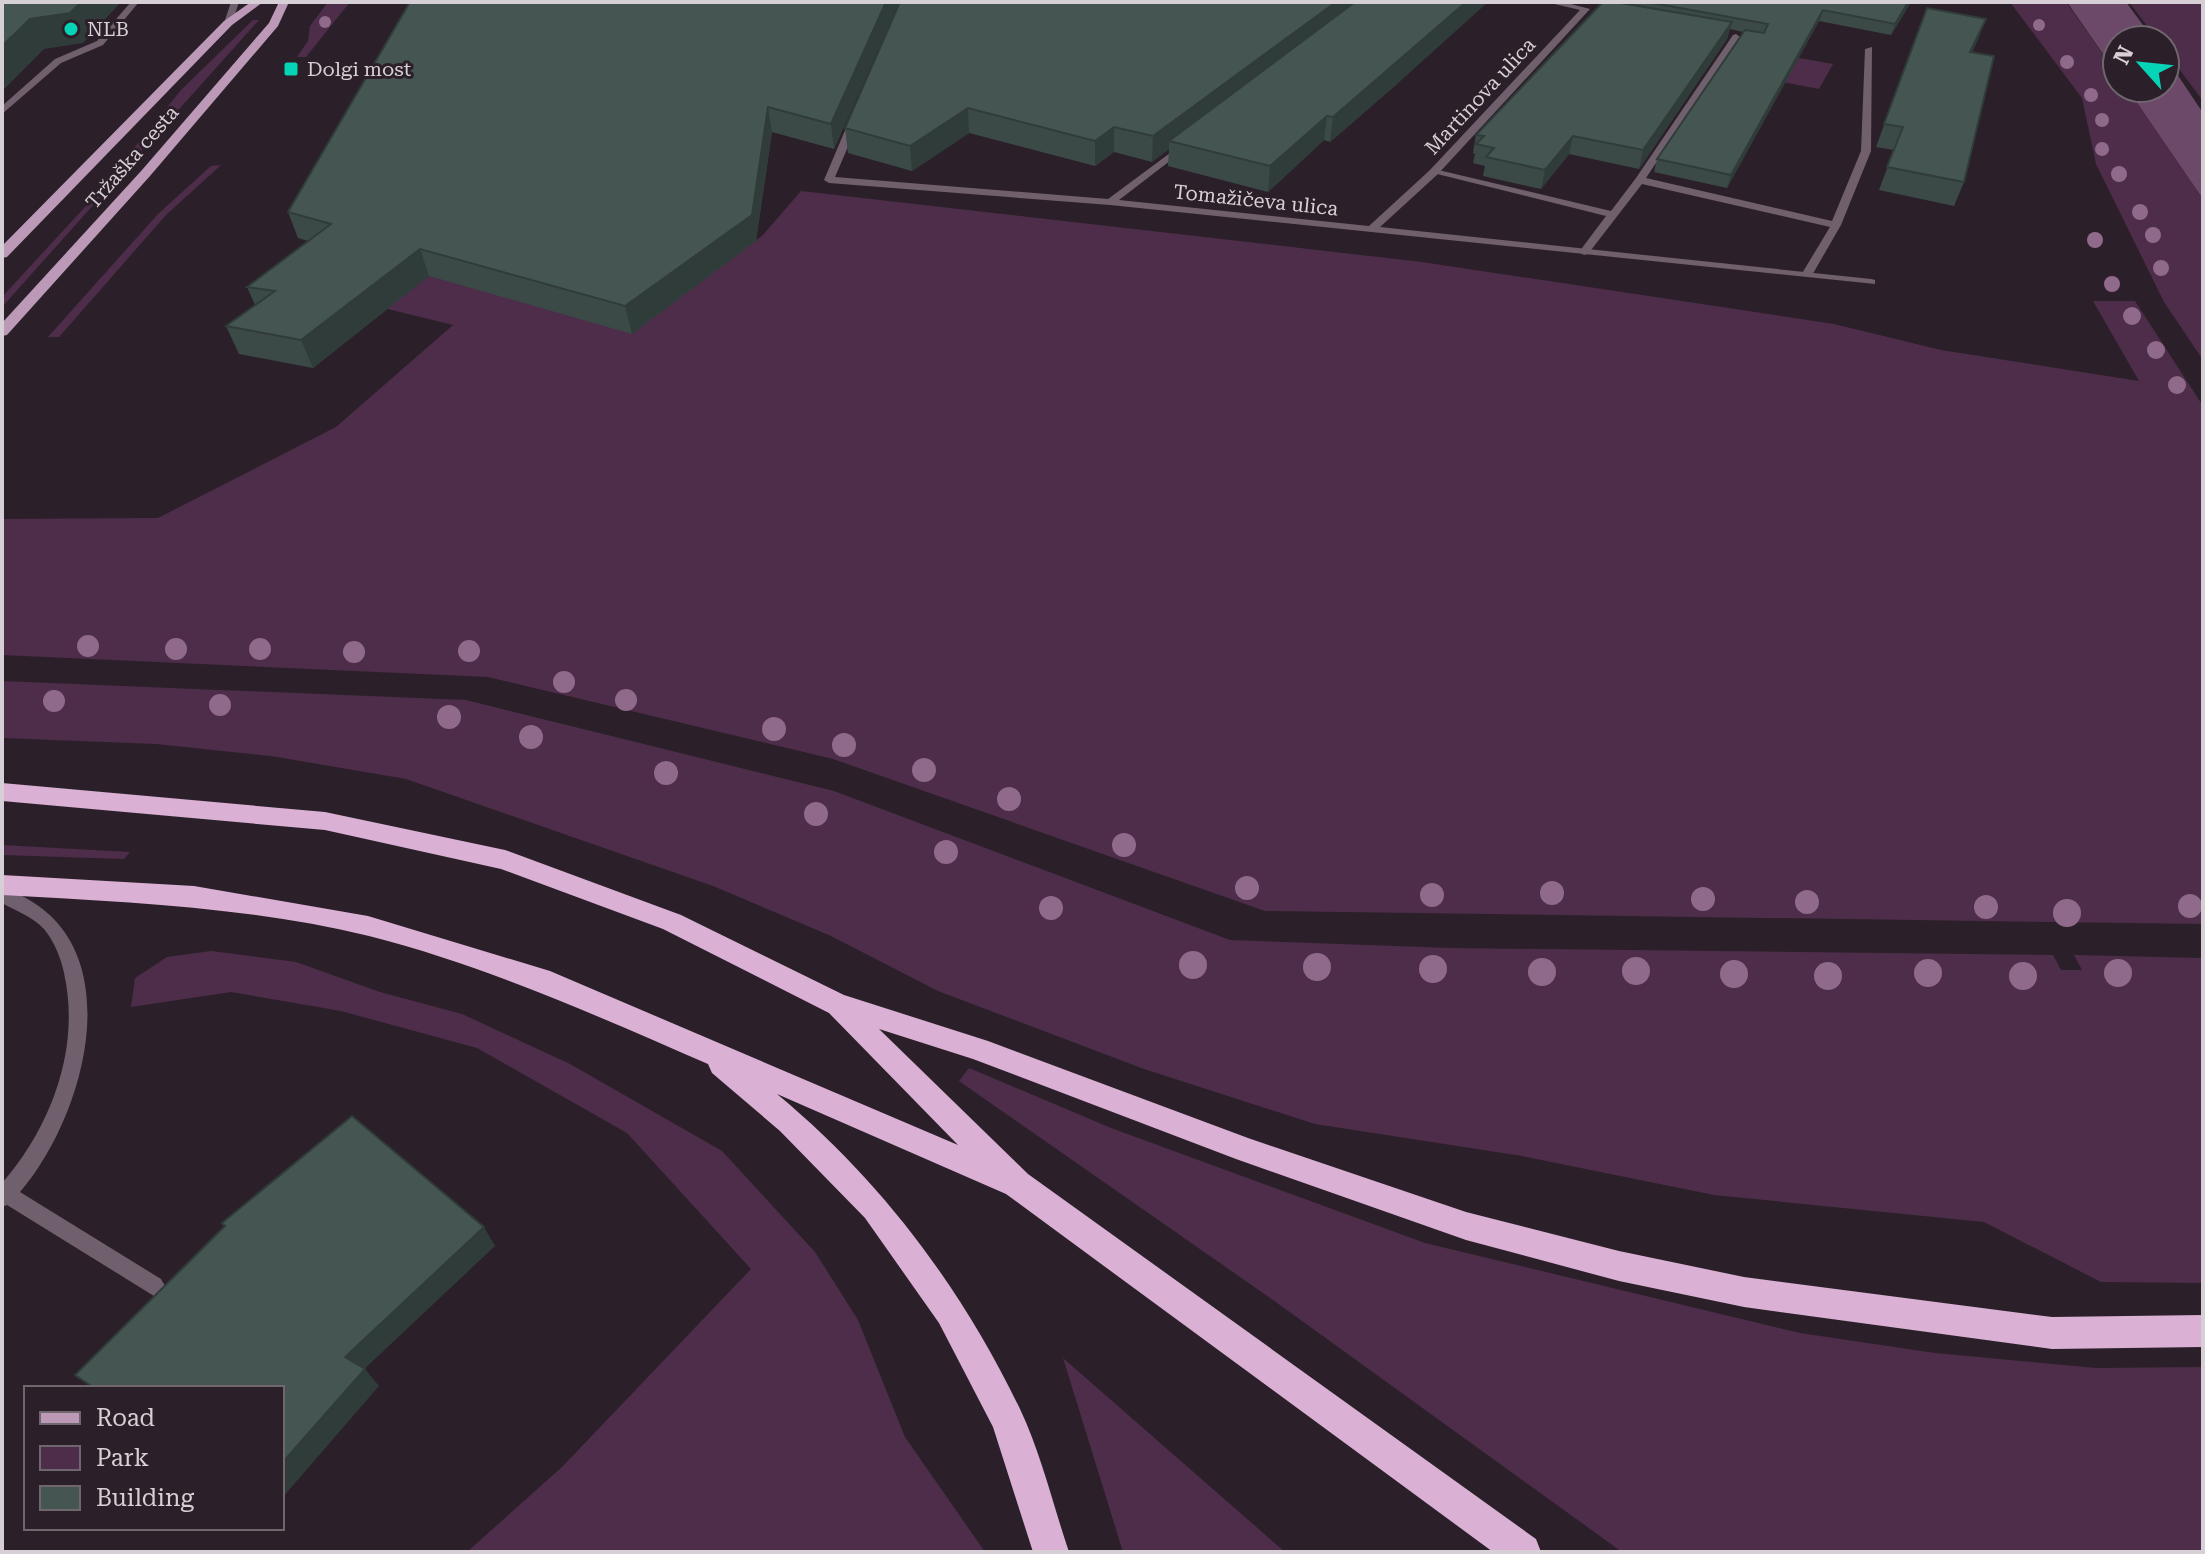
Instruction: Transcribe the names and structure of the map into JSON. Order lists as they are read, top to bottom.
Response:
{
  "streets": {
    "main road": ["Tržaška cesta"],
    "street": ["Martinova ulica", "Tomažičeva ulica"]
  },
  "crossings": [
    ["Martinova ulica", "Tomažičeva ulica"]
  ],
  "places": {
    "other": ["NLB"],
    "transit": ["Dolgi most"]
  },
  "legend": ["Road", "Park", "Building"],
  "north": "top left"
}
